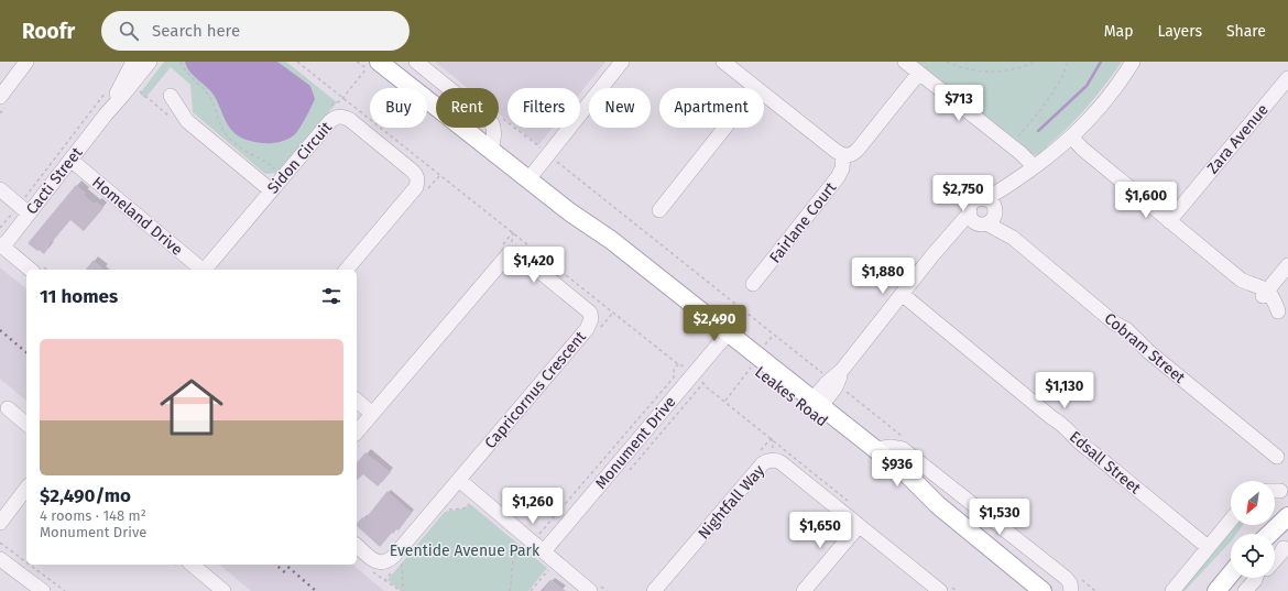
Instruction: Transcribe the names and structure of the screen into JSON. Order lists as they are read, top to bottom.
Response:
{
  "streets": {
    "main road": ["Leakes Road"],
    "street": [
      "Zara Avenue",
      "Sidon Circuit",
      "Cacti Street",
      "Homeland Drive",
      "Fairlane Court",
      "Cobram Street",
      "Capricornus Crescent",
      "Monument Drive",
      "Edsall Street",
      "Nightfall Way"
    ]
  },
  "crossings": [
    ["Cacti Street", "Homeland Drive"],
    ["Leakes Road", "Monument Drive"]
  ],
  "parks": ["Eventide Avenue Park"],
  "north": "bottom left",
  "page": {
    "header": "Roofr",
    "search": "Search here",
    "nav": ["Map", "Layers", "Share"],
    "price": [
      "$713",
      "$2,750",
      "$1,600",
      "$1,420",
      "$1,880",
      "$2,490",
      "$1,130",
      "$936",
      "$1,260",
      "$1,530",
      "$1,650"
    ],
    "chip": [
      "Buy",
      "Rent",
      "Filters",
      "New",
      "Apartment"
    ],
    "heading": "11 homes",
    "list": [
      {
        "name": "$2,490/mo",
        "note": "4 rooms · 148 m² · Monument Drive"
      }
    ]
  }
}
